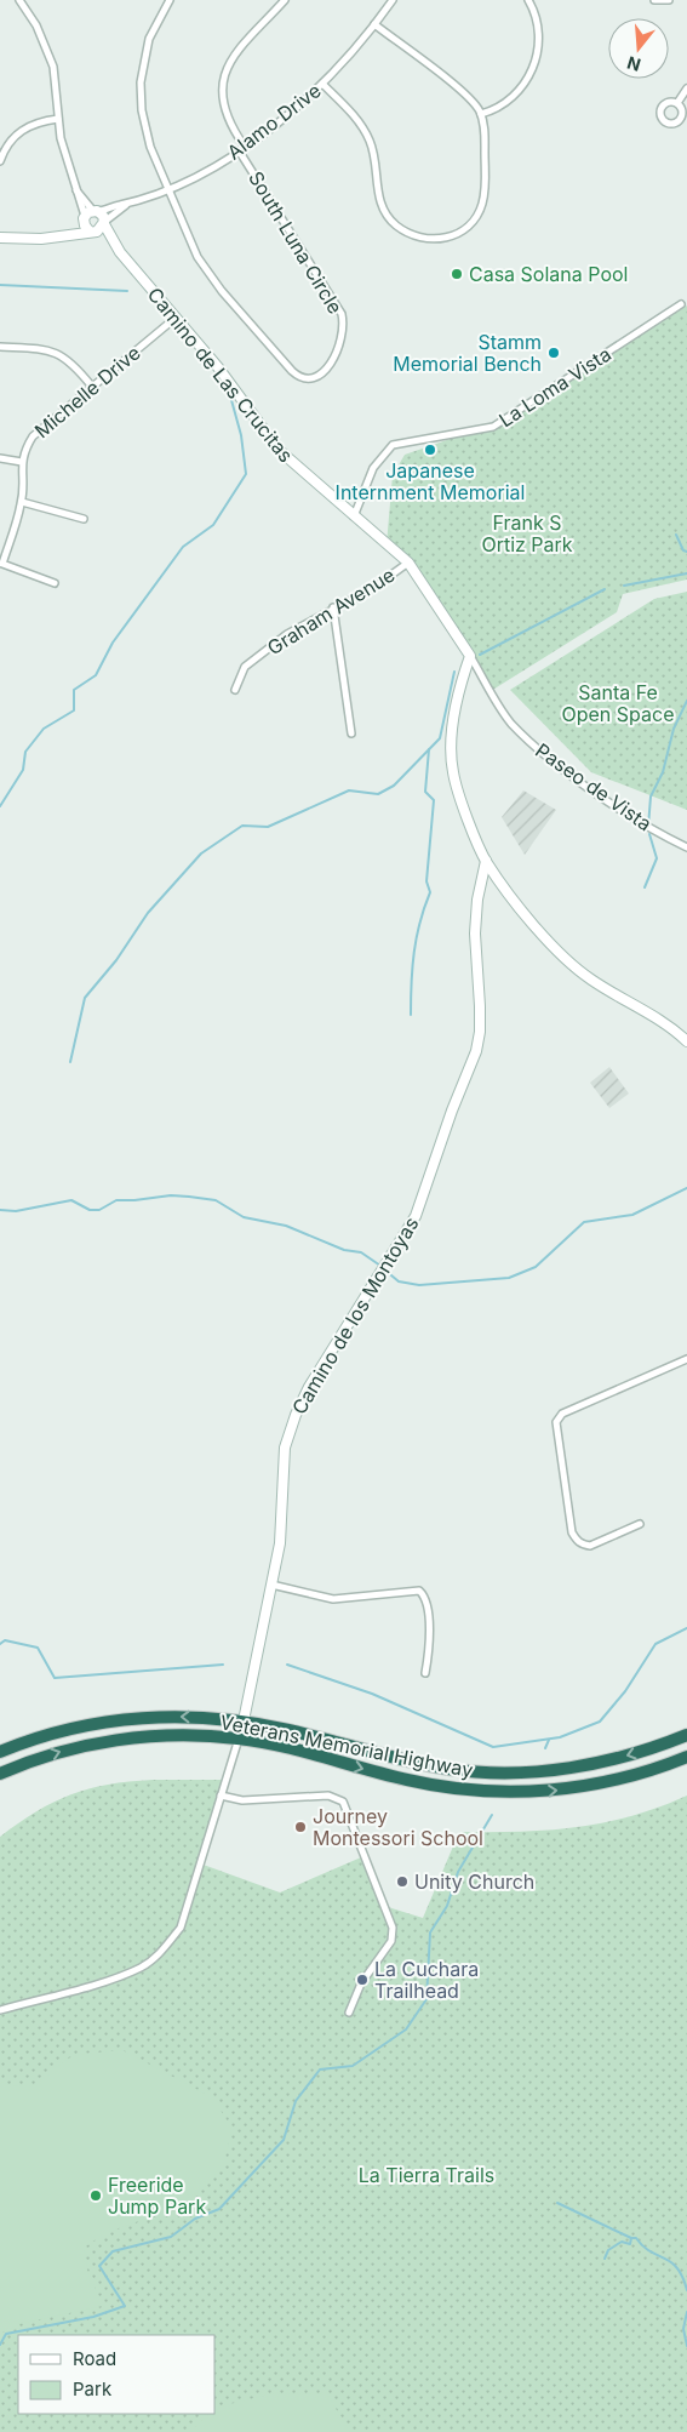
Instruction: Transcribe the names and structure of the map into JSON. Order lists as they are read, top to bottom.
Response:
{
  "streets": {
    "highway": ["Veterans Memorial Highway"],
    "street": [
      "Alamo Drive",
      "South Luna Circle",
      "Camino de Las Crucitas",
      "La Loma Vista",
      "Michelle Drive",
      "Graham Avenue",
      "Paseo de Vista",
      "Camino de los Montoyas"
    ]
  },
  "crossings": [
    ["Alamo Drive", "South Luna Circle"],
    ["Alamo Drive", "Camino de Las Crucitas"],
    ["Camino de Las Crucitas", "La Loma Vista"],
    ["Camino de Las Crucitas", "Michelle Drive"],
    ["Camino de Las Crucitas", "Graham Avenue"],
    ["Camino de Las Crucitas", "Paseo de Vista"],
    ["Camino de los Montoyas", "Veterans Memorial Highway"]
  ],
  "parks": ["Frank S Ortiz Park", "Santa Fe Open Space", "La Tierra Trails"],
  "places": [
    "Casa Solana Pool",
    "Stamm Memorial Bench",
    "Japanese Internment Memorial",
    "Journey Montessori School",
    "Unity Church",
    "La Cuchara Trailhead",
    "Freeride Jump Park"
  ],
  "legend": ["Road", "Park"],
  "north": "bottom"
}
